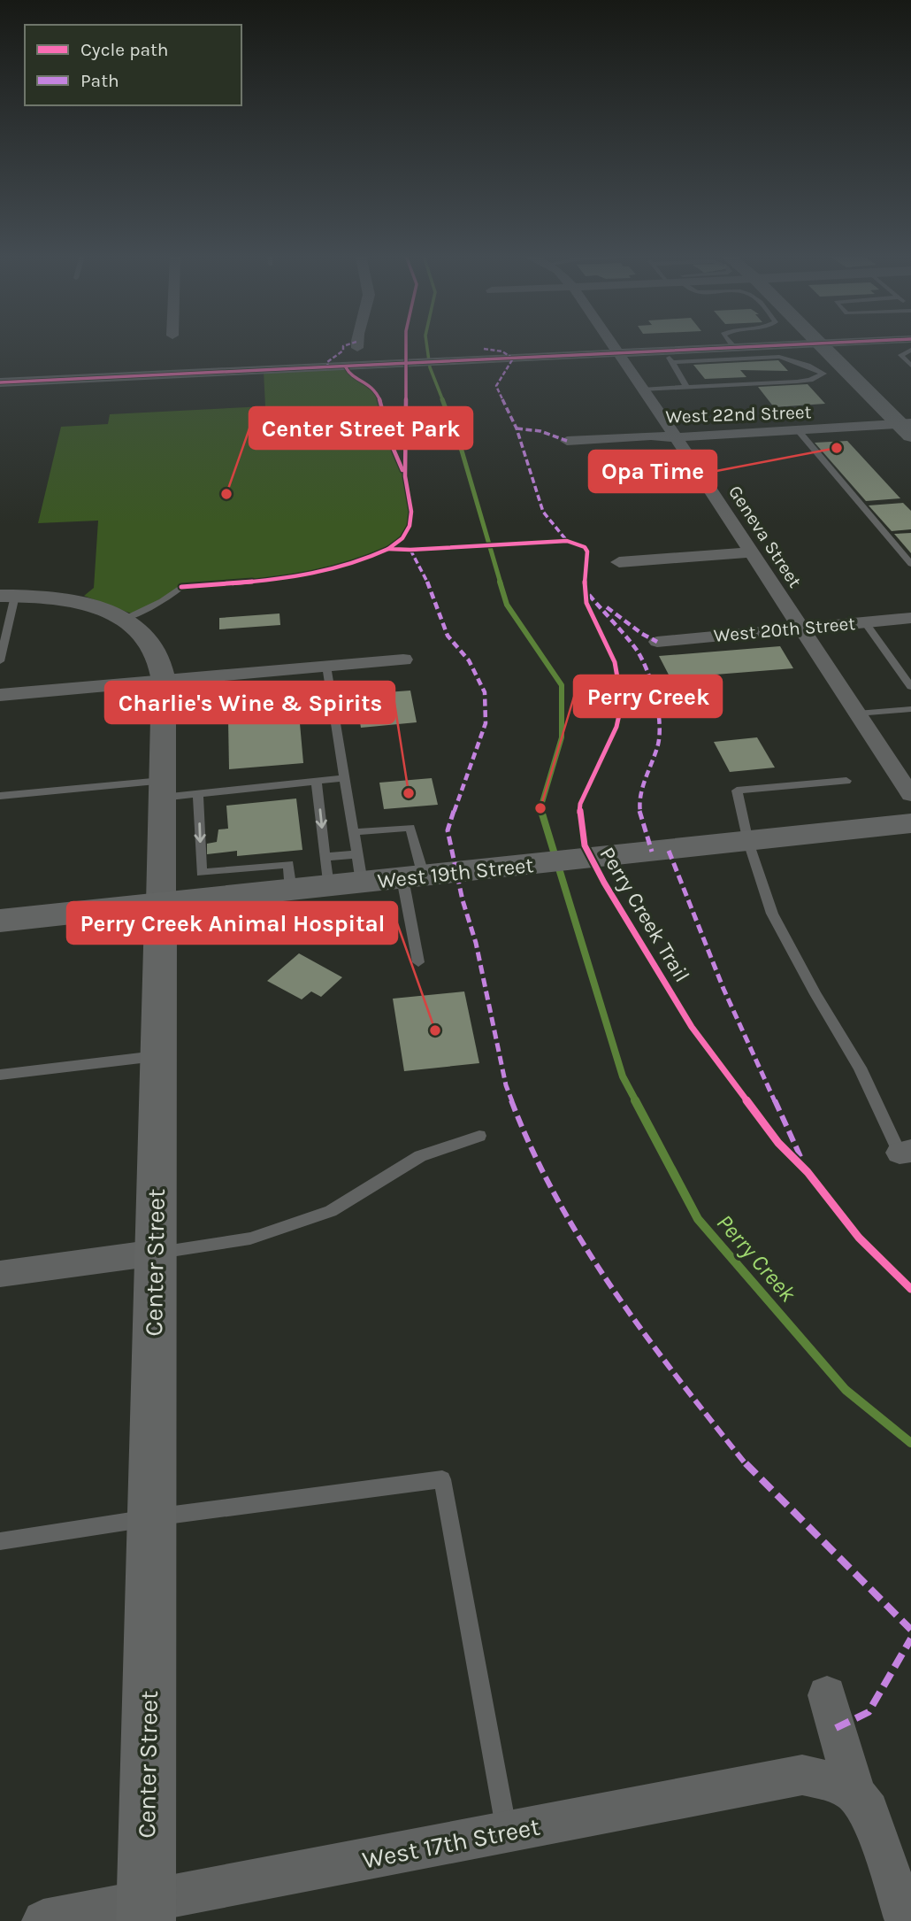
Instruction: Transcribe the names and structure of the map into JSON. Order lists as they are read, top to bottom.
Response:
{
  "streets": {
    "main road": ["West 19th Street", "Center Street"],
    "street": [
      "West 22nd Street",
      "Geneva Street",
      "West 20th Street",
      "West 17th Street"
    ],
    "cycle path": ["Perry Creek Trail"]
  },
  "crossings": [
    ["West 22nd Street", "Geneva Street"],
    ["Geneva Street", "West 20th Street"],
    ["West 19th Street", "Center Street"],
    ["Center Street", "West 17th Street"]
  ],
  "water": ["Perry Creek"],
  "places": [
    "Opa Time",
    "Center Street Park",
    "Charlie's Wine & Spirits",
    "Perry Creek",
    "Perry Creek Animal Hospital"
  ],
  "legend": ["Cycle path", "Path"]
}
